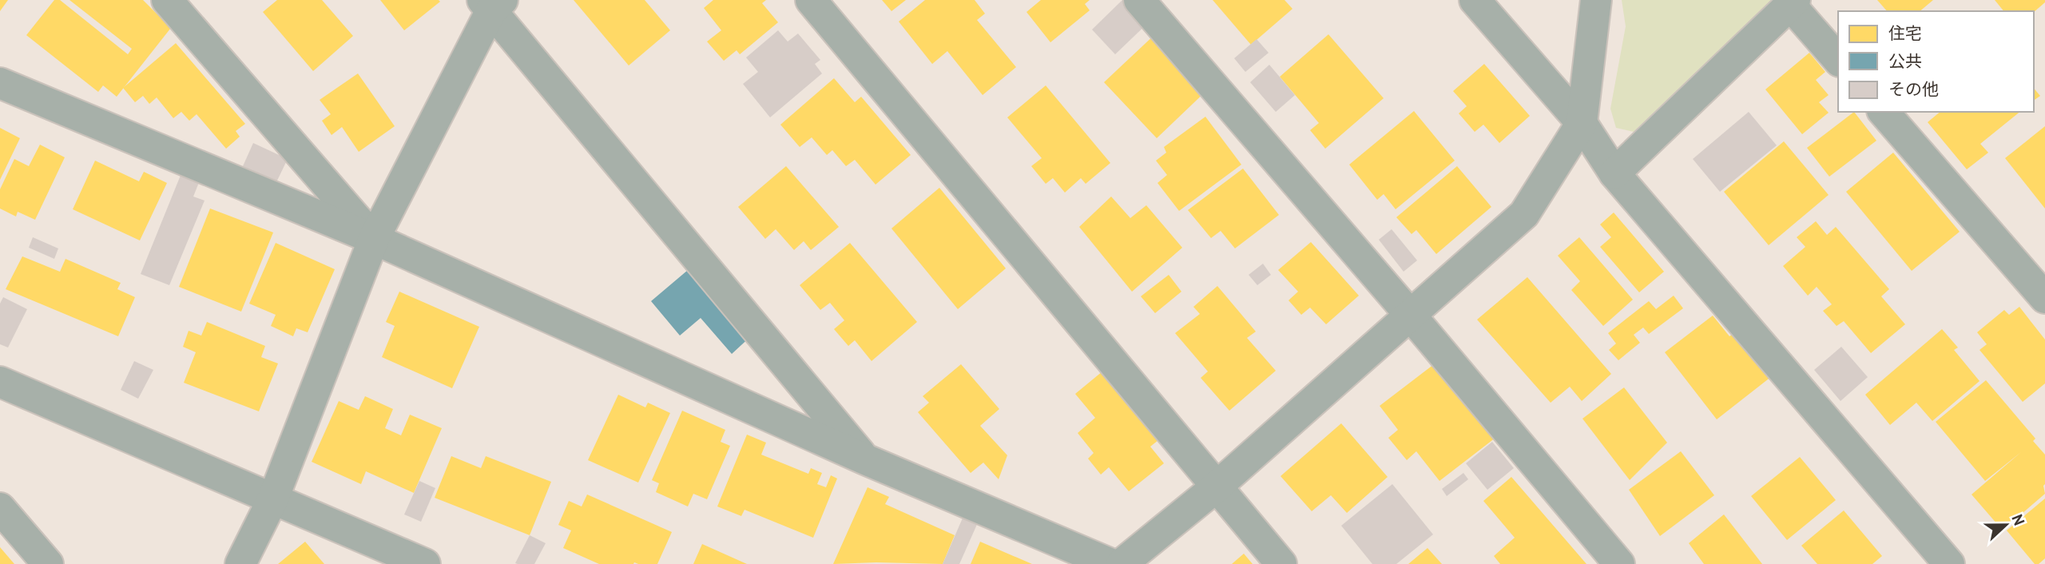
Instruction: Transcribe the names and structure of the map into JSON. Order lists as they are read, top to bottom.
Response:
{
  "legend": ["住宅", "公共", "その他"],
  "north": "right"
}
